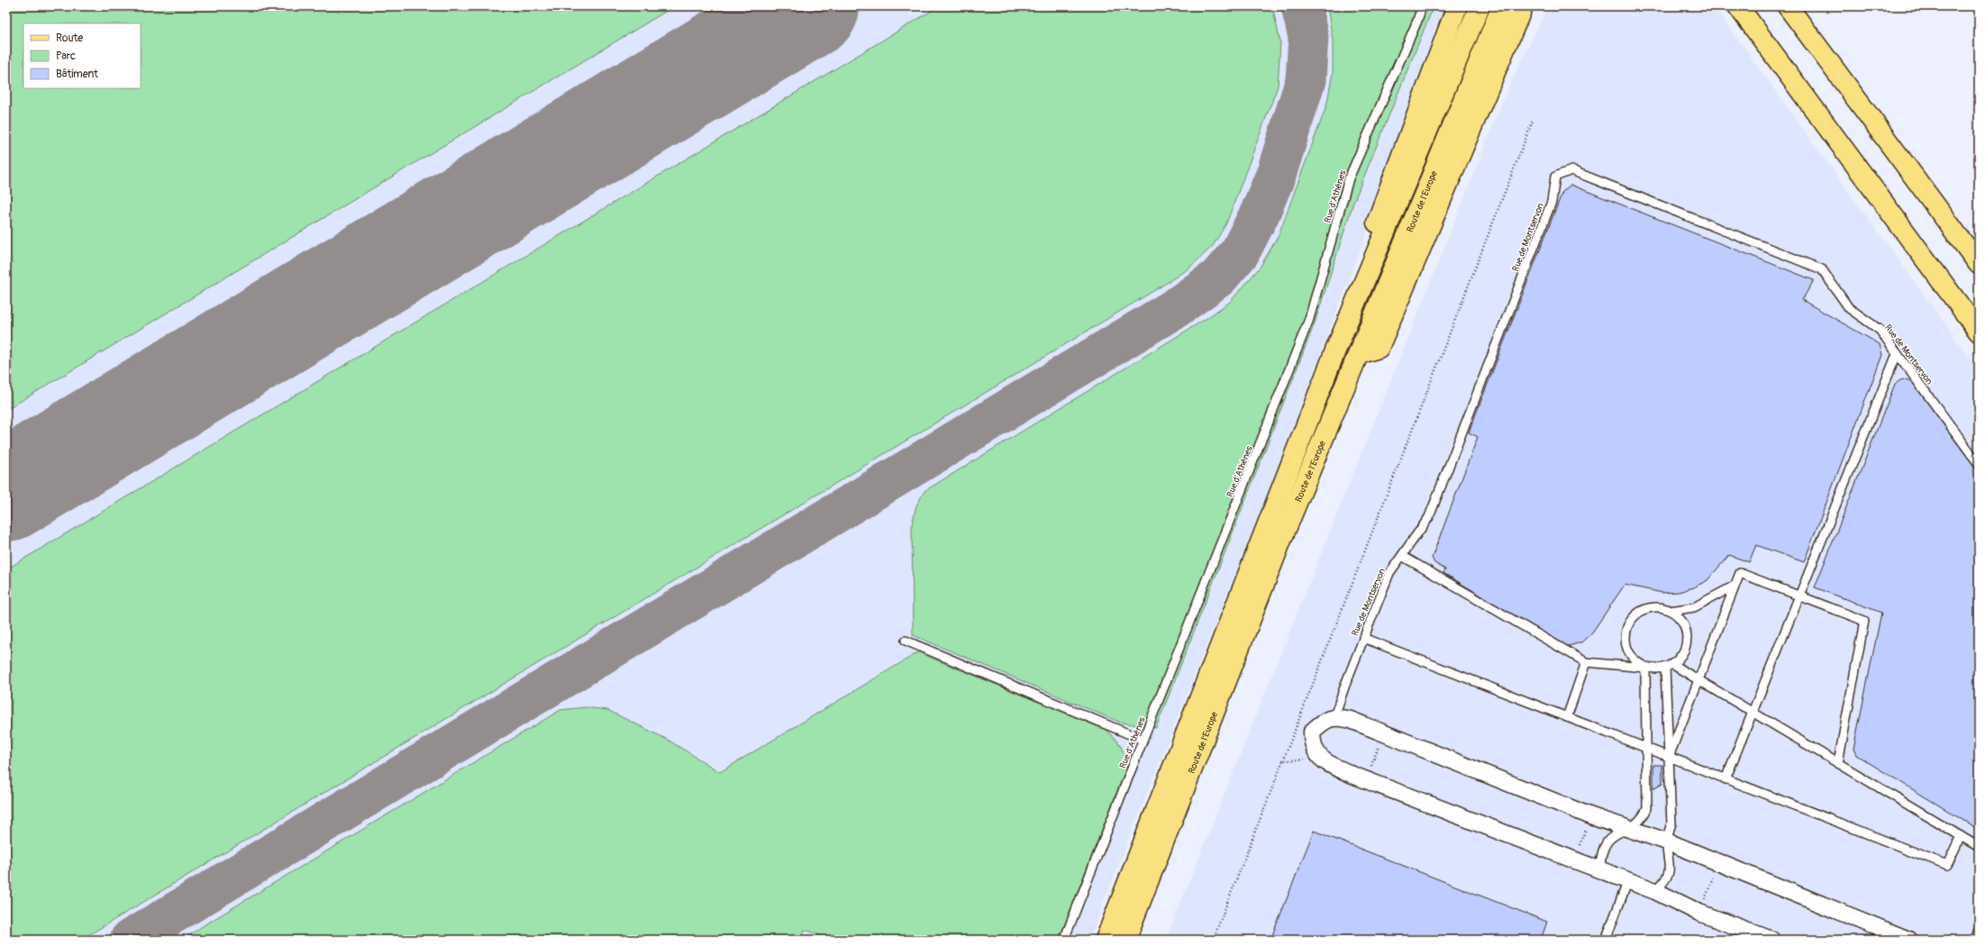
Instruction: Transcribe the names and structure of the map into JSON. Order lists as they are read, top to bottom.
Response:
{
  "streets": {
    "main road": ["Route de l'Europe"],
    "lane": ["Rue d'Athènes", "Rue de Montservon"]
  },
  "legend": ["Route", "Parc", "Bâtiment"]
}
